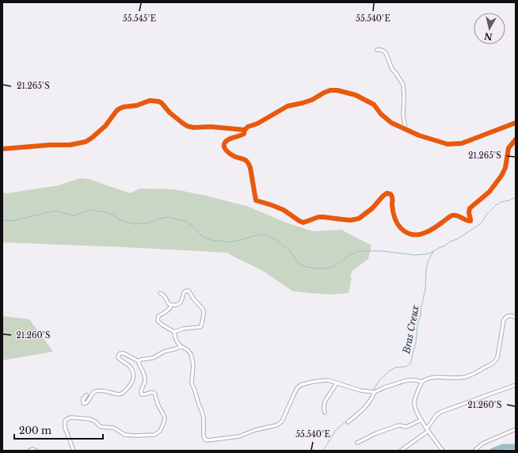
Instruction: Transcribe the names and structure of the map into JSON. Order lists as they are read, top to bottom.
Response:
{
  "water": ["Bras Creux"],
  "scale_bar": "200 m",
  "north": "bottom",
  "coordinates": [
    "55.545°E",
    "55.540°E",
    "21.265°S",
    "21.260°S"
  ]
}
